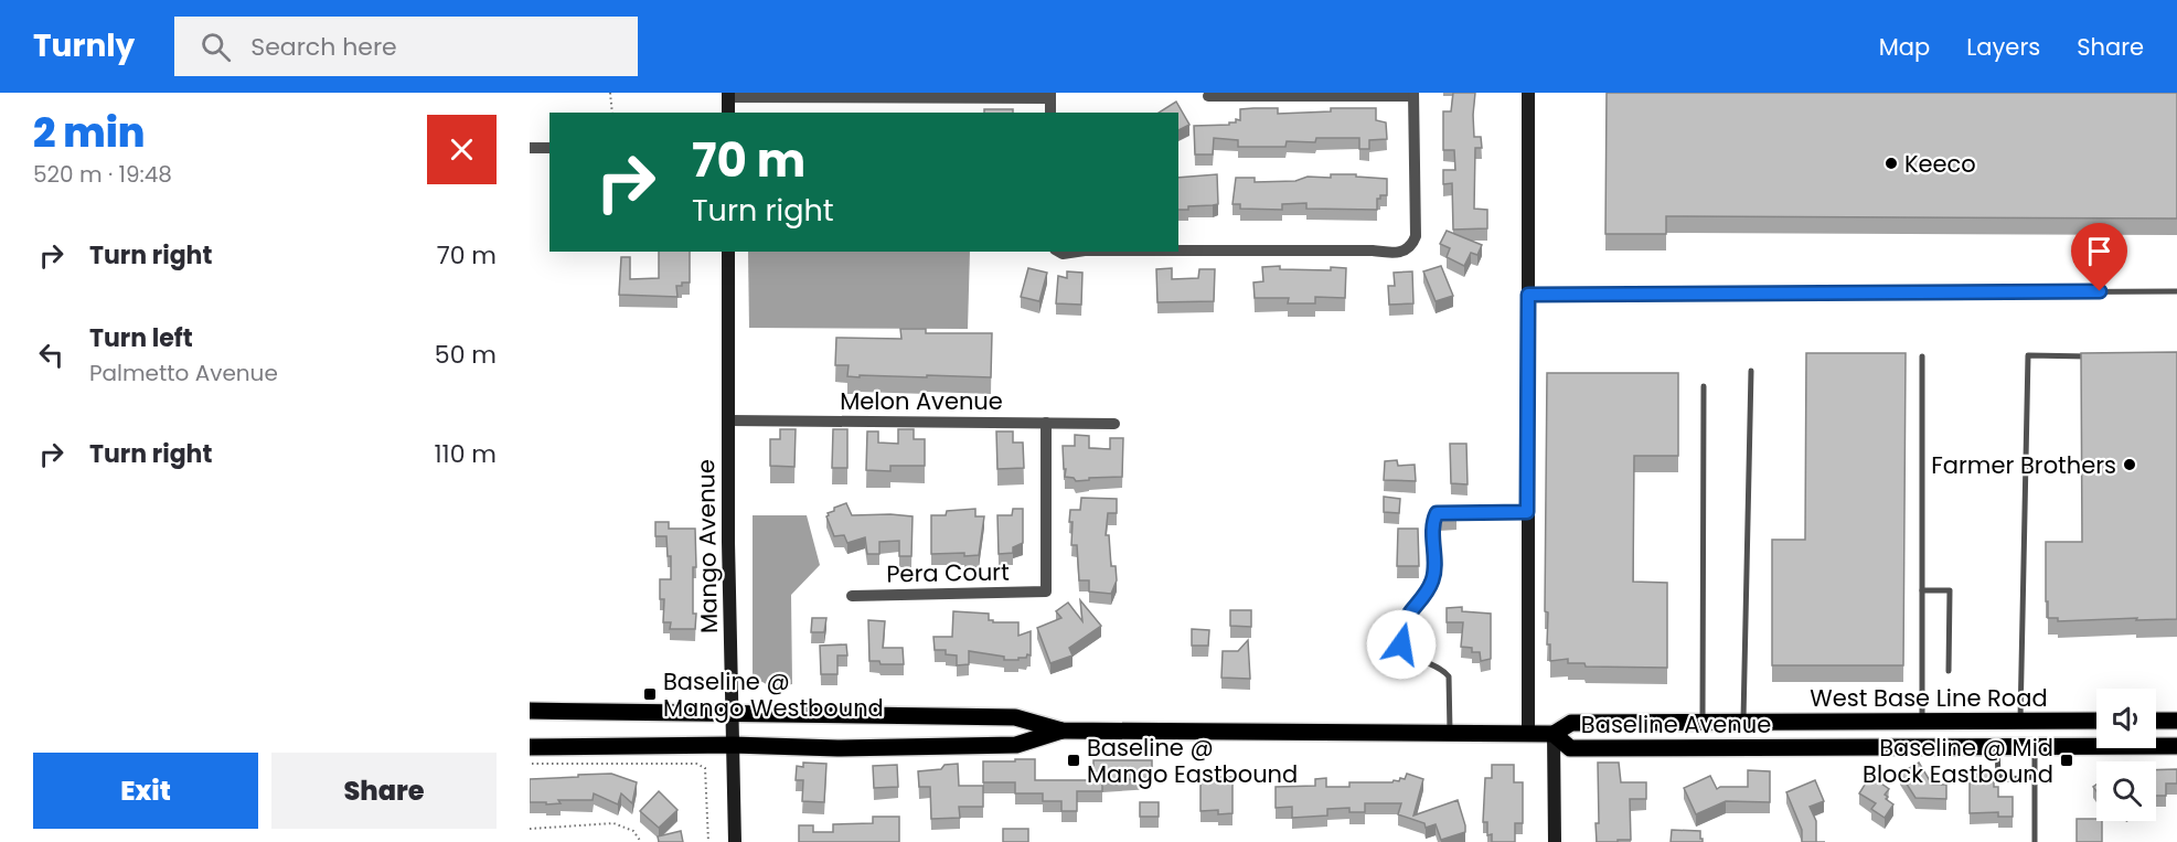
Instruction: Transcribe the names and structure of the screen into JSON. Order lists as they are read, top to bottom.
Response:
{
  "streets": {
    "main road": ["West Base Line Road", "Baseline Avenue"],
    "street": ["Melon Avenue", "Mango Avenue", "Pera Court"]
  },
  "crossings": [
    ["Melon Avenue", "Mango Avenue"],
    ["Melon Avenue", "Pera Court"],
    ["Mango Avenue", "Baseline Avenue"],
    ["West Base Line Road", "Baseline Avenue"]
  ],
  "places": {
    "other": ["Keeco", "Farmer Brothers"],
    "transit": ["Baseline @ Mango Westbound", "Baseline @ Mango Eastbound", "Baseline @ Mid Block Eastbound"]
  },
  "page": {
    "header": "Turnly",
    "search": "Search here",
    "nav": ["Map", "Layers", "Share"],
    "heading": ["2 min", "520 m · 19:48"],
    "turn": ["70 m", "Turn right"],
    "list": [
      {
        "name": "Turn right",
        "value": "70 m"
      },
      {
        "name": "Turn left",
        "note": "Palmetto Avenue",
        "value": "50 m"
      },
      {
        "name": "Turn right",
        "value": "110 m"
      }
    ],
    "buttons": ["Exit", "Share"]
  }
}
